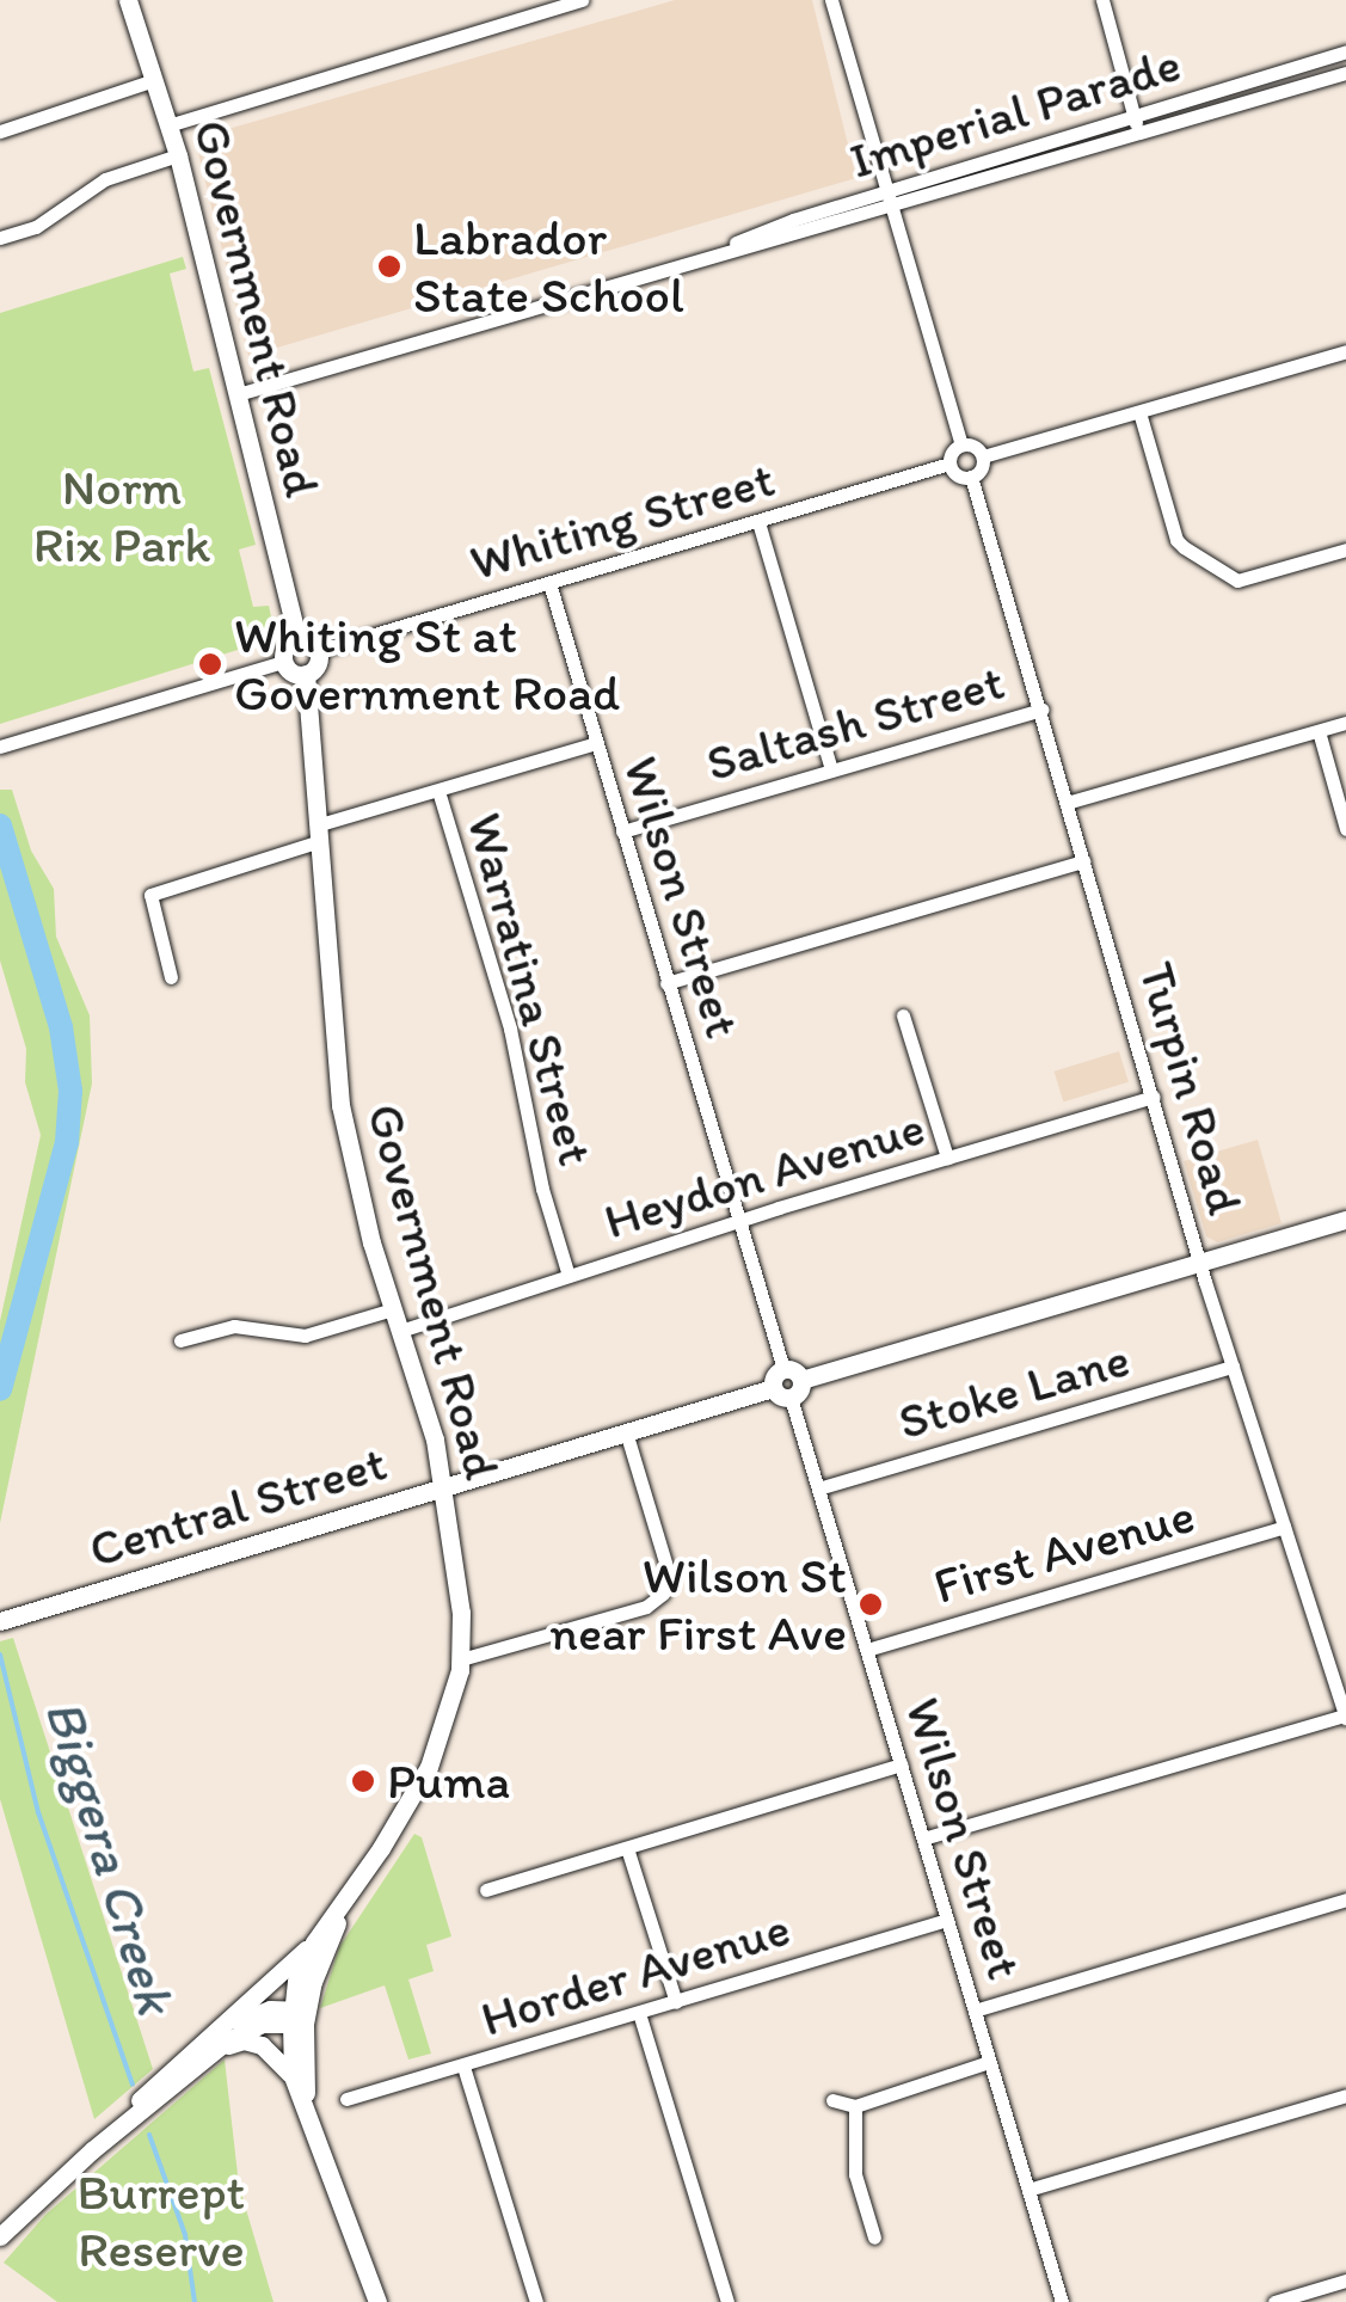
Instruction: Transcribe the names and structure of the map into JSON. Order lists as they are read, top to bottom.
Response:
{
  "streets": {
    "main road": ["Government Road", "Central Street"],
    "street": [
      "Imperial Parade",
      "Whiting Street",
      "Saltash Street",
      "Wilson Street",
      "Warratina Street",
      "Turpin Road",
      "Heydon Avenue",
      "Stoke Lane",
      "First Avenue",
      "Horder Avenue"
    ]
  },
  "crossings": [
    ["Imperial Parade", "Government Road"],
    ["Government Road", "Whiting Street"],
    ["Government Road", "Heydon Avenue"],
    ["Government Road", "Central Street"],
    ["Whiting Street", "Wilson Street"],
    ["Whiting Street", "Turpin Road"],
    ["Saltash Street", "Wilson Street"],
    ["Saltash Street", "Turpin Road"],
    ["Wilson Street", "Heydon Avenue"],
    ["Wilson Street", "Stoke Lane"],
    ["Wilson Street", "First Avenue"],
    ["Wilson Street", "Horder Avenue"],
    ["Warratina Street", "Heydon Avenue"],
    ["Turpin Road", "Heydon Avenue"],
    ["Turpin Road", "Stoke Lane"],
    ["Turpin Road", "First Avenue"]
  ],
  "water": ["Biggera Creek"],
  "parks": ["Norm Rix Park", "Burrept Reserve"],
  "places": [
    "Labrador State School",
    "Whiting St at Government Road",
    "Wilson St near First Ave",
    "Puma"
  ]
}
